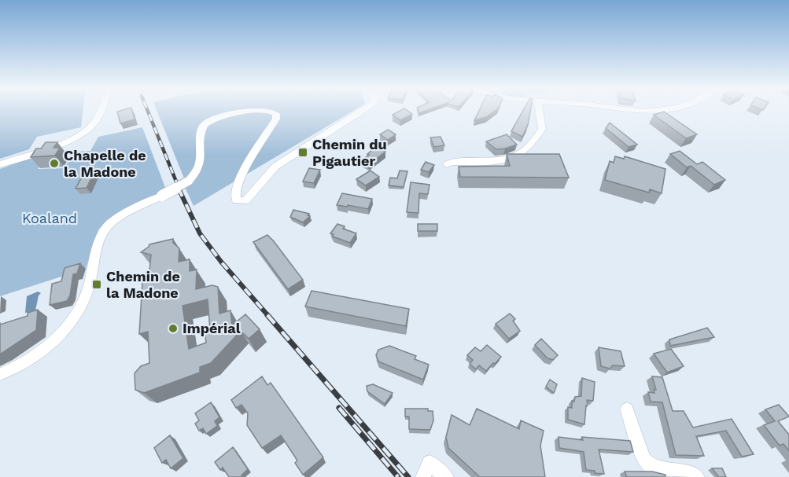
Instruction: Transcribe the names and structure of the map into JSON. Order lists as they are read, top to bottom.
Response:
{
  "parks": ["Koaland"],
  "places": {
    "transit": ["Chemin du Pigautier", "Chemin de la Madone"],
    "other": ["Chapelle de la Madone", "Impérial"]
  }
}
